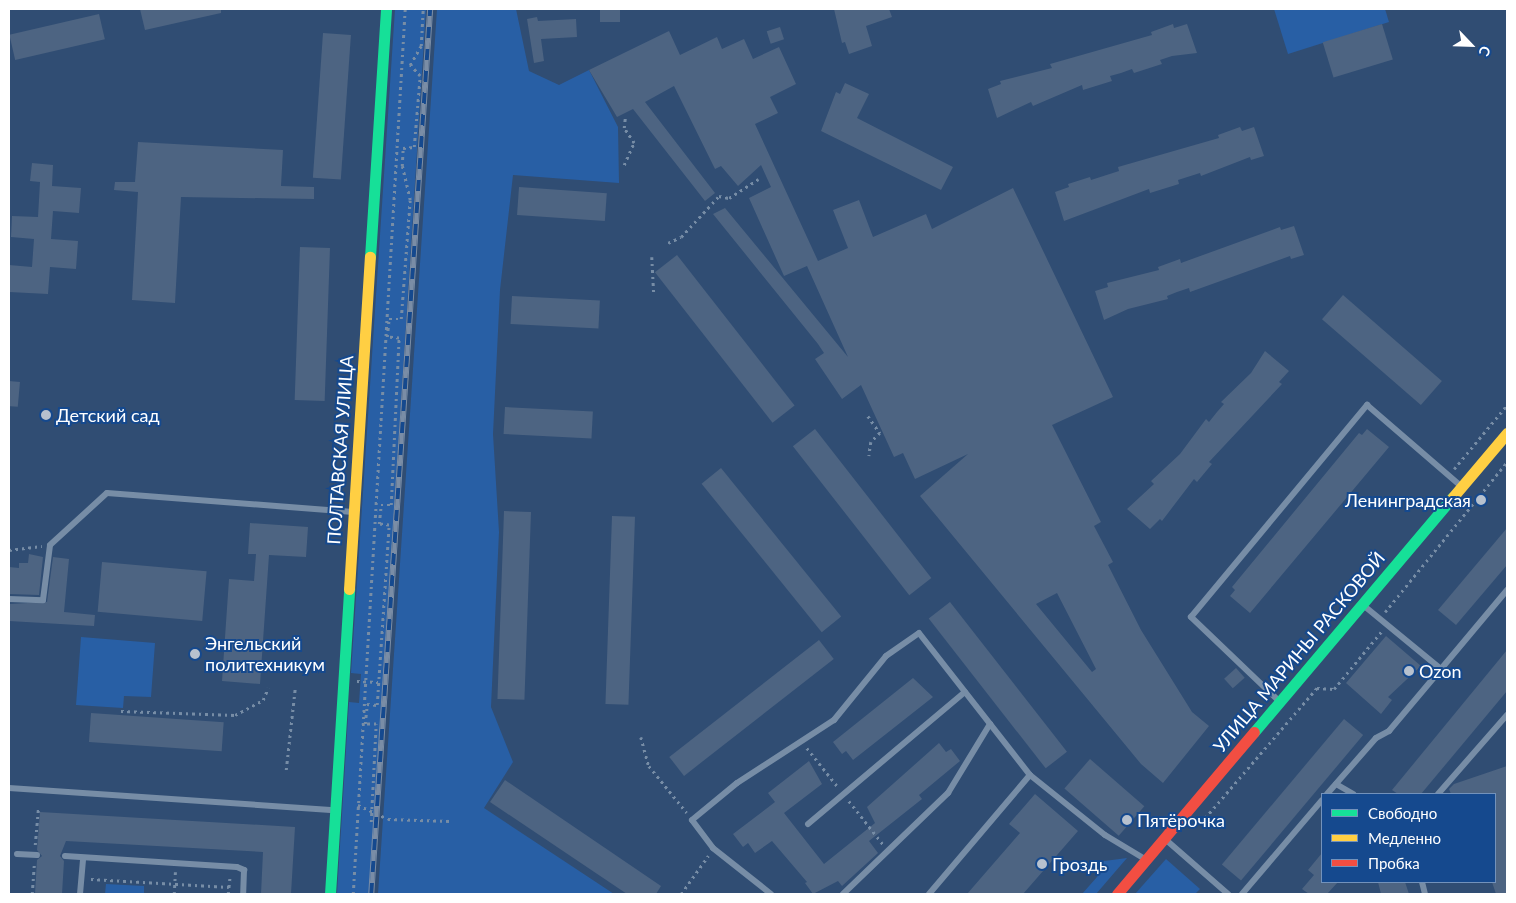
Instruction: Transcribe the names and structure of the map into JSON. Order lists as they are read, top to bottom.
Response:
{
  "streets": {
    "street": ["ПОЛТАВСКАЯ УЛИЦА", "УЛИЦА МАРИНЫ РАСКОВОЙ"]
  },
  "places": [
    "Детский сад",
    "Ленинградская",
    "Энгельский политехникум",
    "Ozon",
    "Пятёрочка",
    "Гроздь"
  ],
  "legend": ["Свободно", "Медленно", "Пробка"],
  "north": "bottom right"
}
